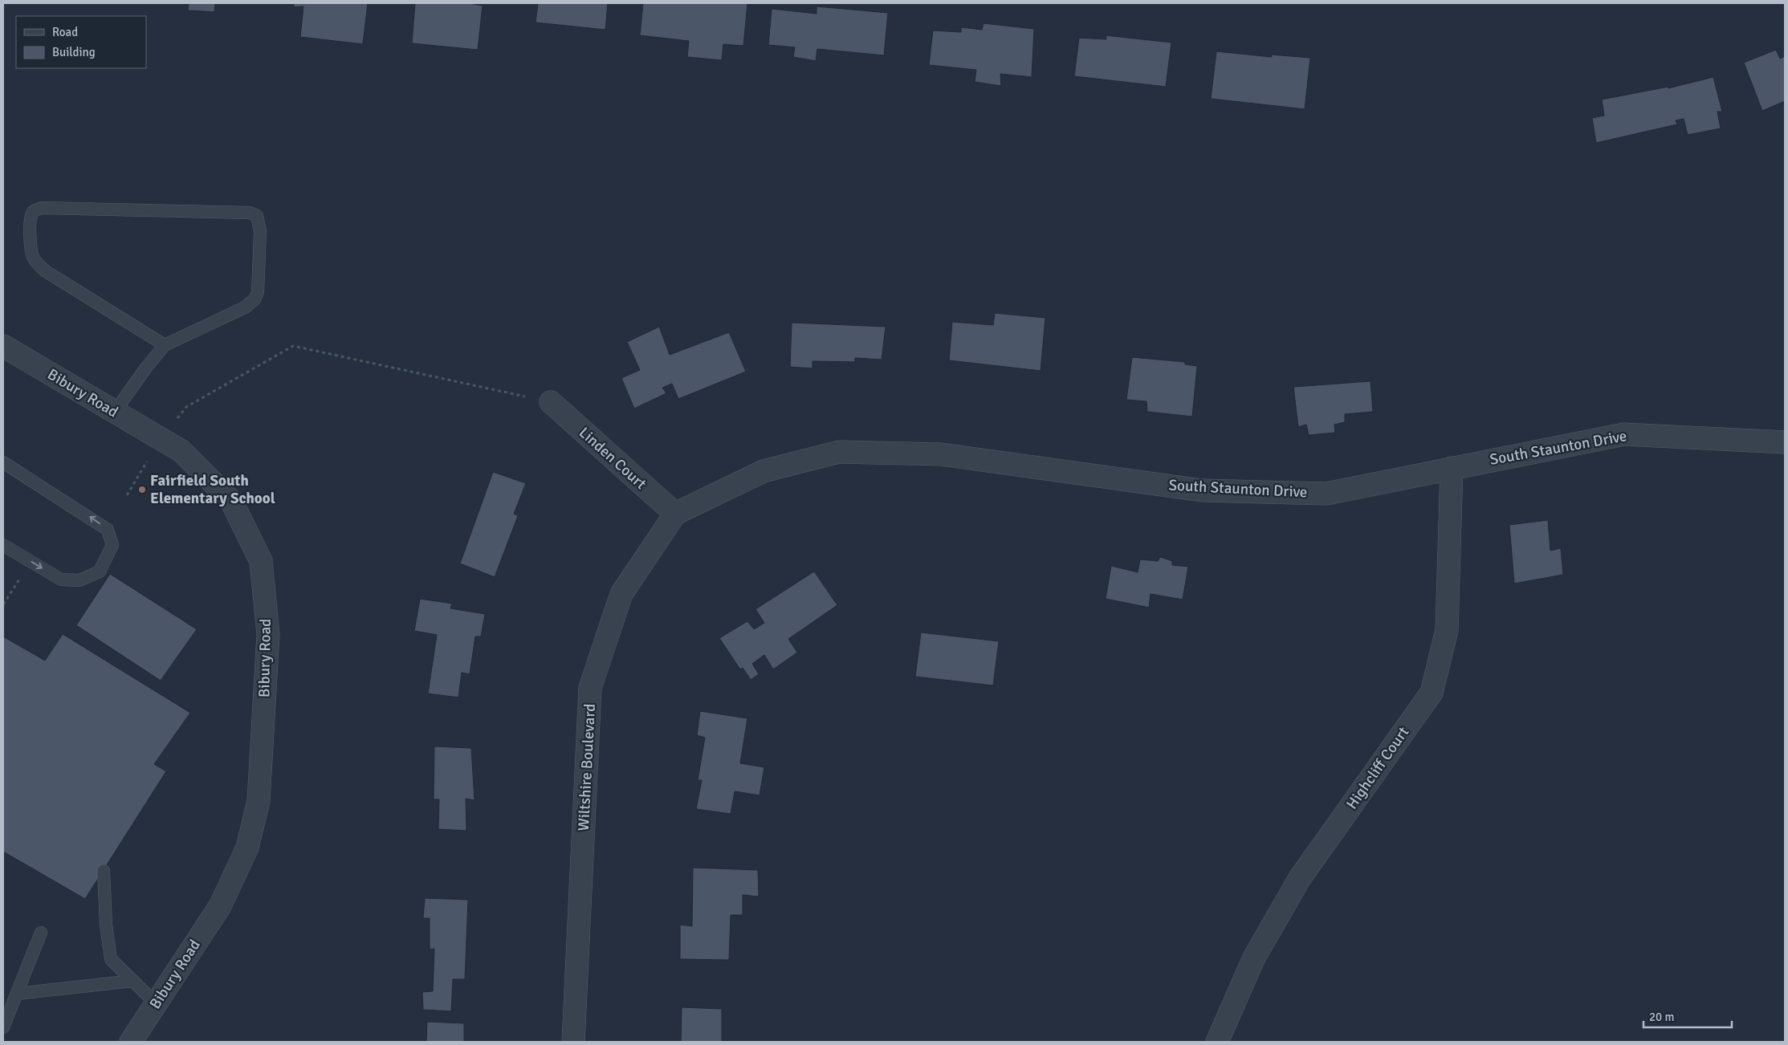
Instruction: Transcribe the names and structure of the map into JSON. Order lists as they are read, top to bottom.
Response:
{
  "streets": {
    "street": [
      "Bibury Road",
      "South Staunton Drive",
      "Linden Court",
      "Wiltshire Boulevard",
      "Highcliff Court"
    ]
  },
  "crossings": [
    ["South Staunton Drive", "Linden Court"],
    ["South Staunton Drive", "Wiltshire Boulevard"],
    ["South Staunton Drive", "Highcliff Court"],
    ["Linden Court", "Wiltshire Boulevard"]
  ],
  "places": ["Fairfield South Elementary School"],
  "legend": ["Road", "Building"],
  "scale_bar": "20 m"
}
